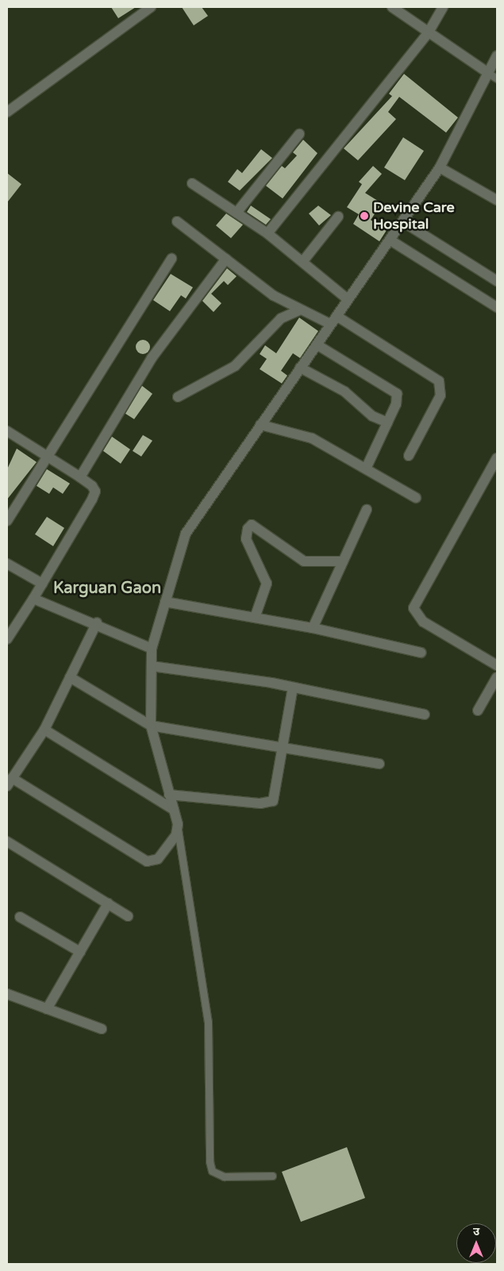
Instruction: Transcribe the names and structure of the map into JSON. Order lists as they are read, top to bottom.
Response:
{
  "districts": ["Karguan Gaon"],
  "places": ["Devine Care Hospital"],
  "north": "top"
}
